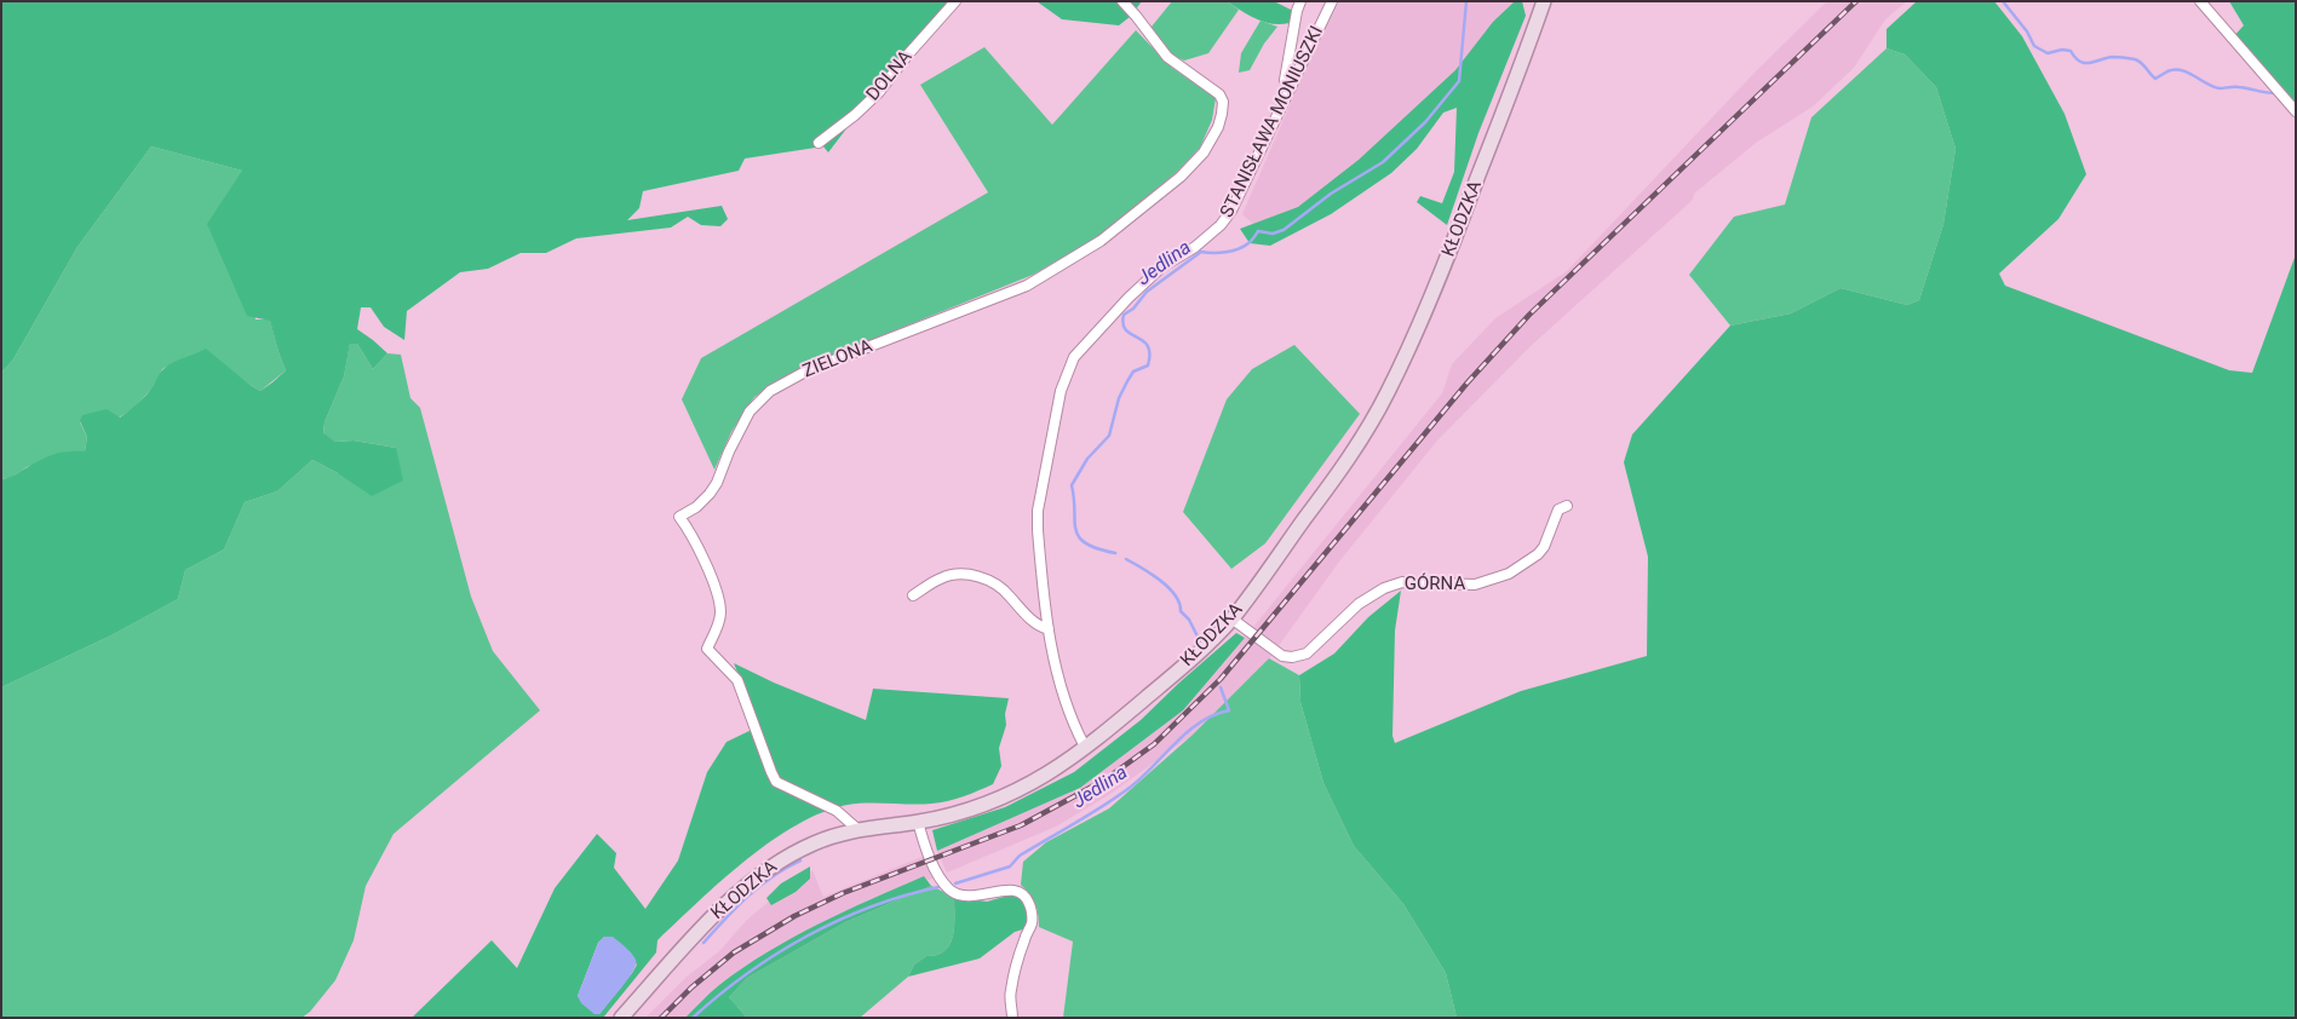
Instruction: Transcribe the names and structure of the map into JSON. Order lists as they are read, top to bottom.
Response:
{
  "streets": {
    "main road": ["KŁODZKA"],
    "street": [
      "DOLNA",
      "STANISŁAWA MONIUSZKI",
      "ZIELONA",
      "GÓRNA"
    ]
  },
  "crossings": [
    ["STANISŁAWA MONIUSZKI", "KŁODZKA"],
    ["KŁODZKA", "ZIELONA"],
    ["KŁODZKA", "GÓRNA"]
  ],
  "water": ["Jedlina"]
}
